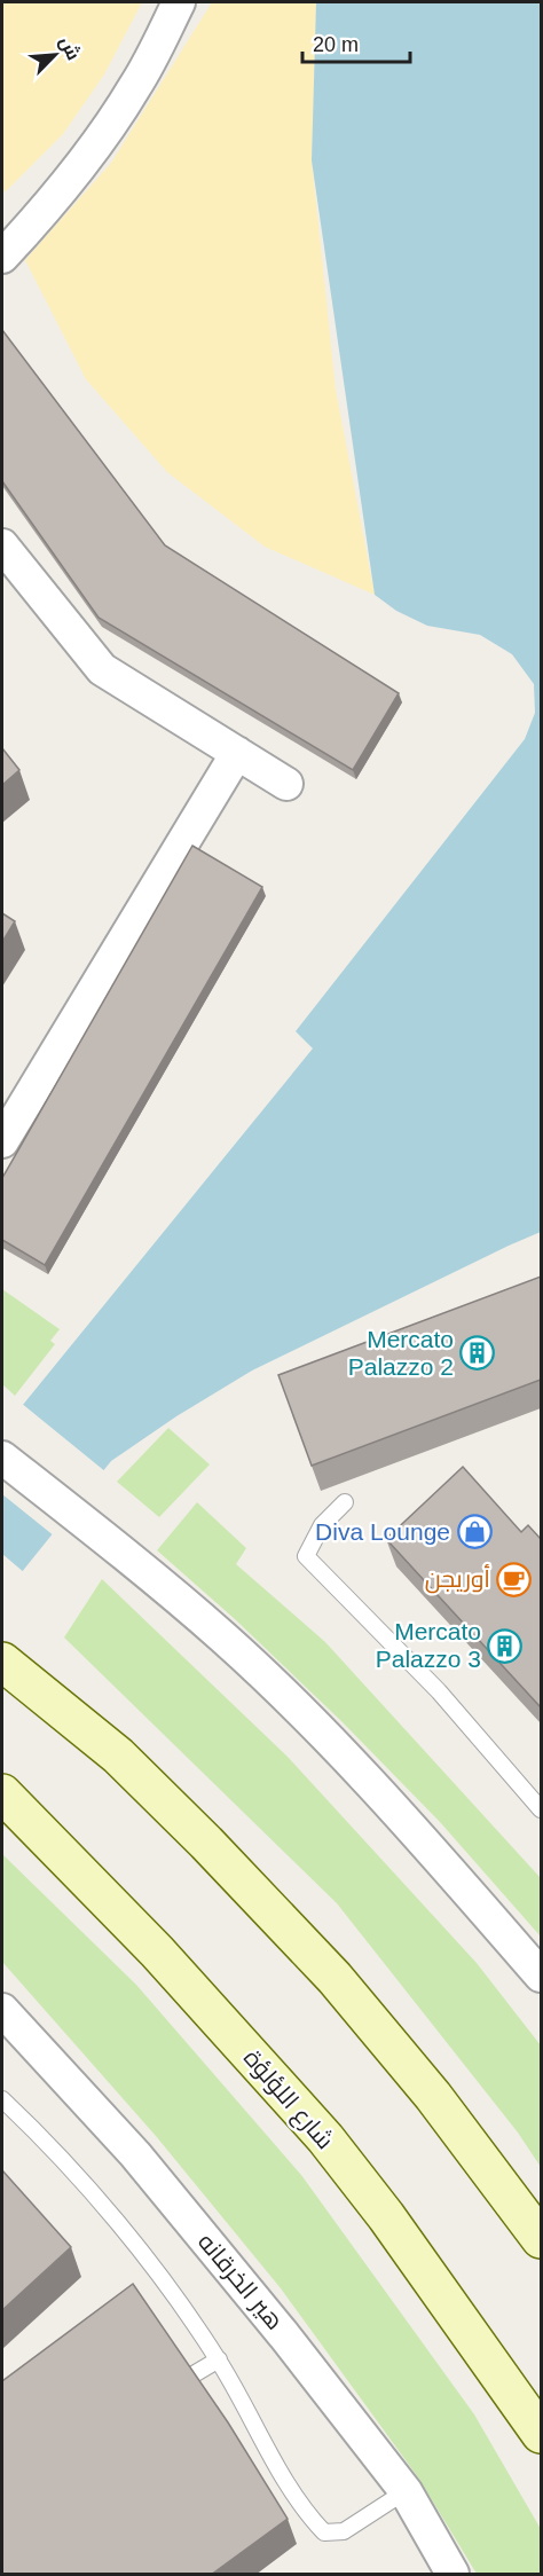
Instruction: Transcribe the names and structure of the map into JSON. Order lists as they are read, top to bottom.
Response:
{
  "streets": {
    "main road": ["شارع اللؤلؤة"],
    "street": ["هير الخرقانه"]
  },
  "places": {
    "building": ["Mercato Palazzo 2", "Mercato Palazzo 3"],
    "shop": ["Diva Lounge"],
    "cafe": ["أوريجن"]
  },
  "scale_bar": "20 m",
  "north": "top right"
}
